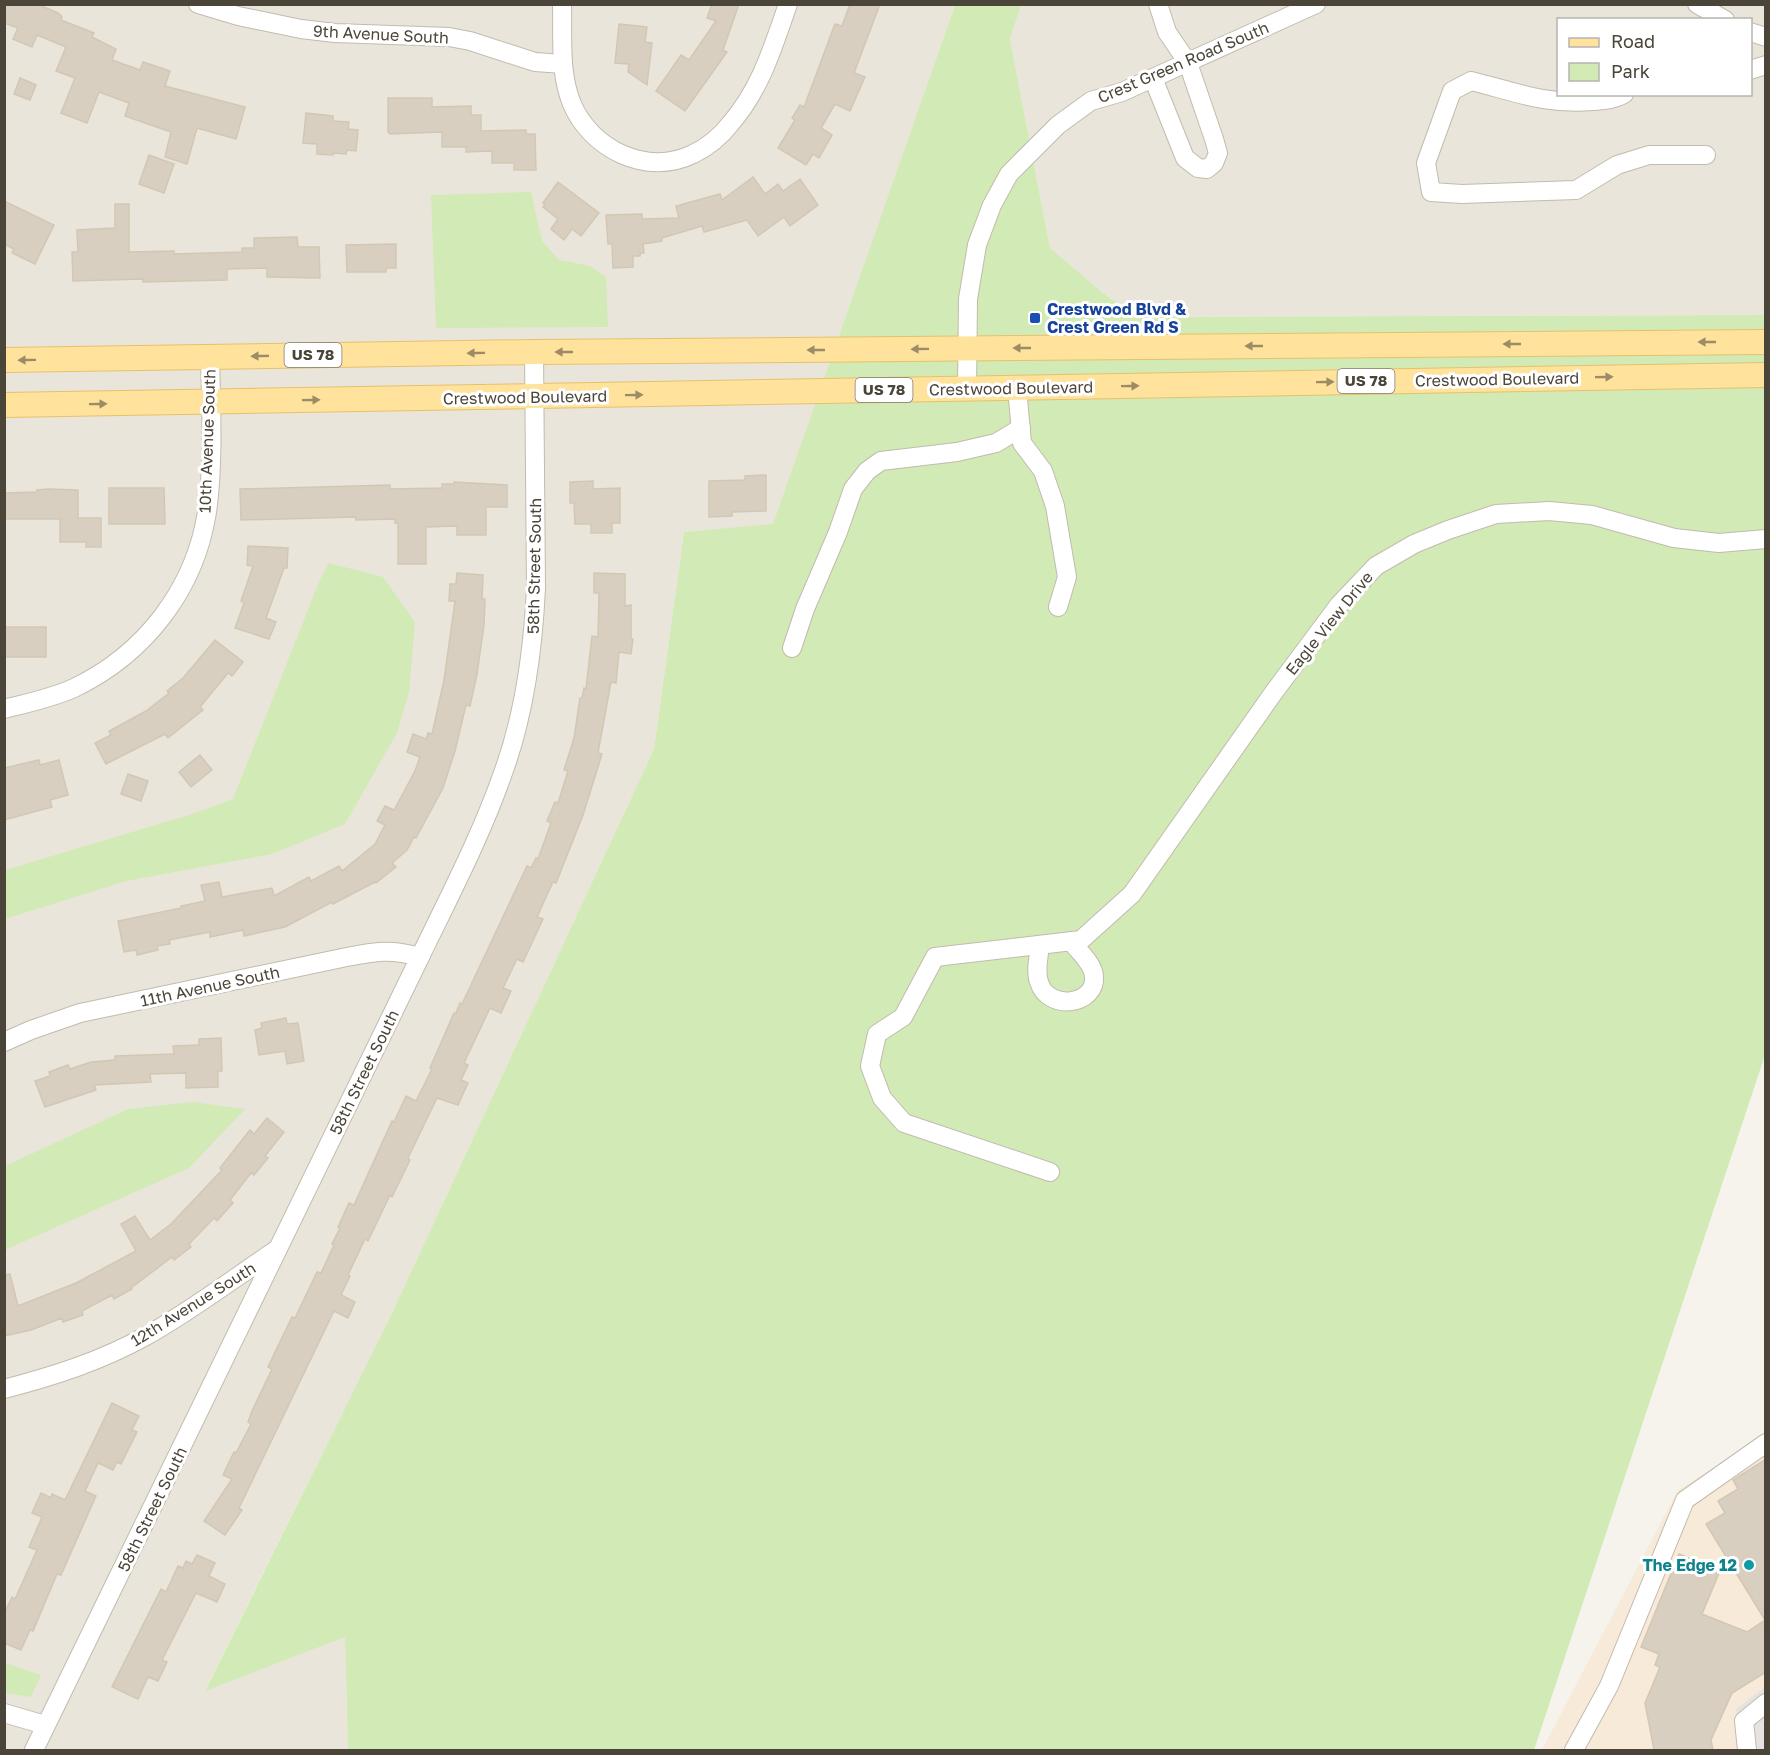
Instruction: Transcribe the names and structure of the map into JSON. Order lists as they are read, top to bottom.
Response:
{
  "streets": {
    "main road": ["US 78", "Crestwood Boulevard"],
    "street": [
      "9th Avenue South",
      "Crest Green Road South",
      "10th Avenue South",
      "58th Street South",
      "Eagle View Drive",
      "11th Avenue South",
      "12th Avenue South"
    ]
  },
  "crossings": [
    ["Crest Green Road South", "US 78"],
    ["Crest Green Road South", "Crestwood Boulevard"],
    ["US 78", "10th Avenue South"],
    ["US 78", "58th Street South"],
    ["Crestwood Boulevard", "10th Avenue South"],
    ["Crestwood Boulevard", "58th Street South"],
    ["58th Street South", "11th Avenue South"],
    ["58th Street South", "12th Avenue South"]
  ],
  "places": {
    "transit": ["Crestwood Blvd & Crest Green Rd S"],
    "other": ["The Edge 12"]
  },
  "legend": ["Road", "Park"]
}
